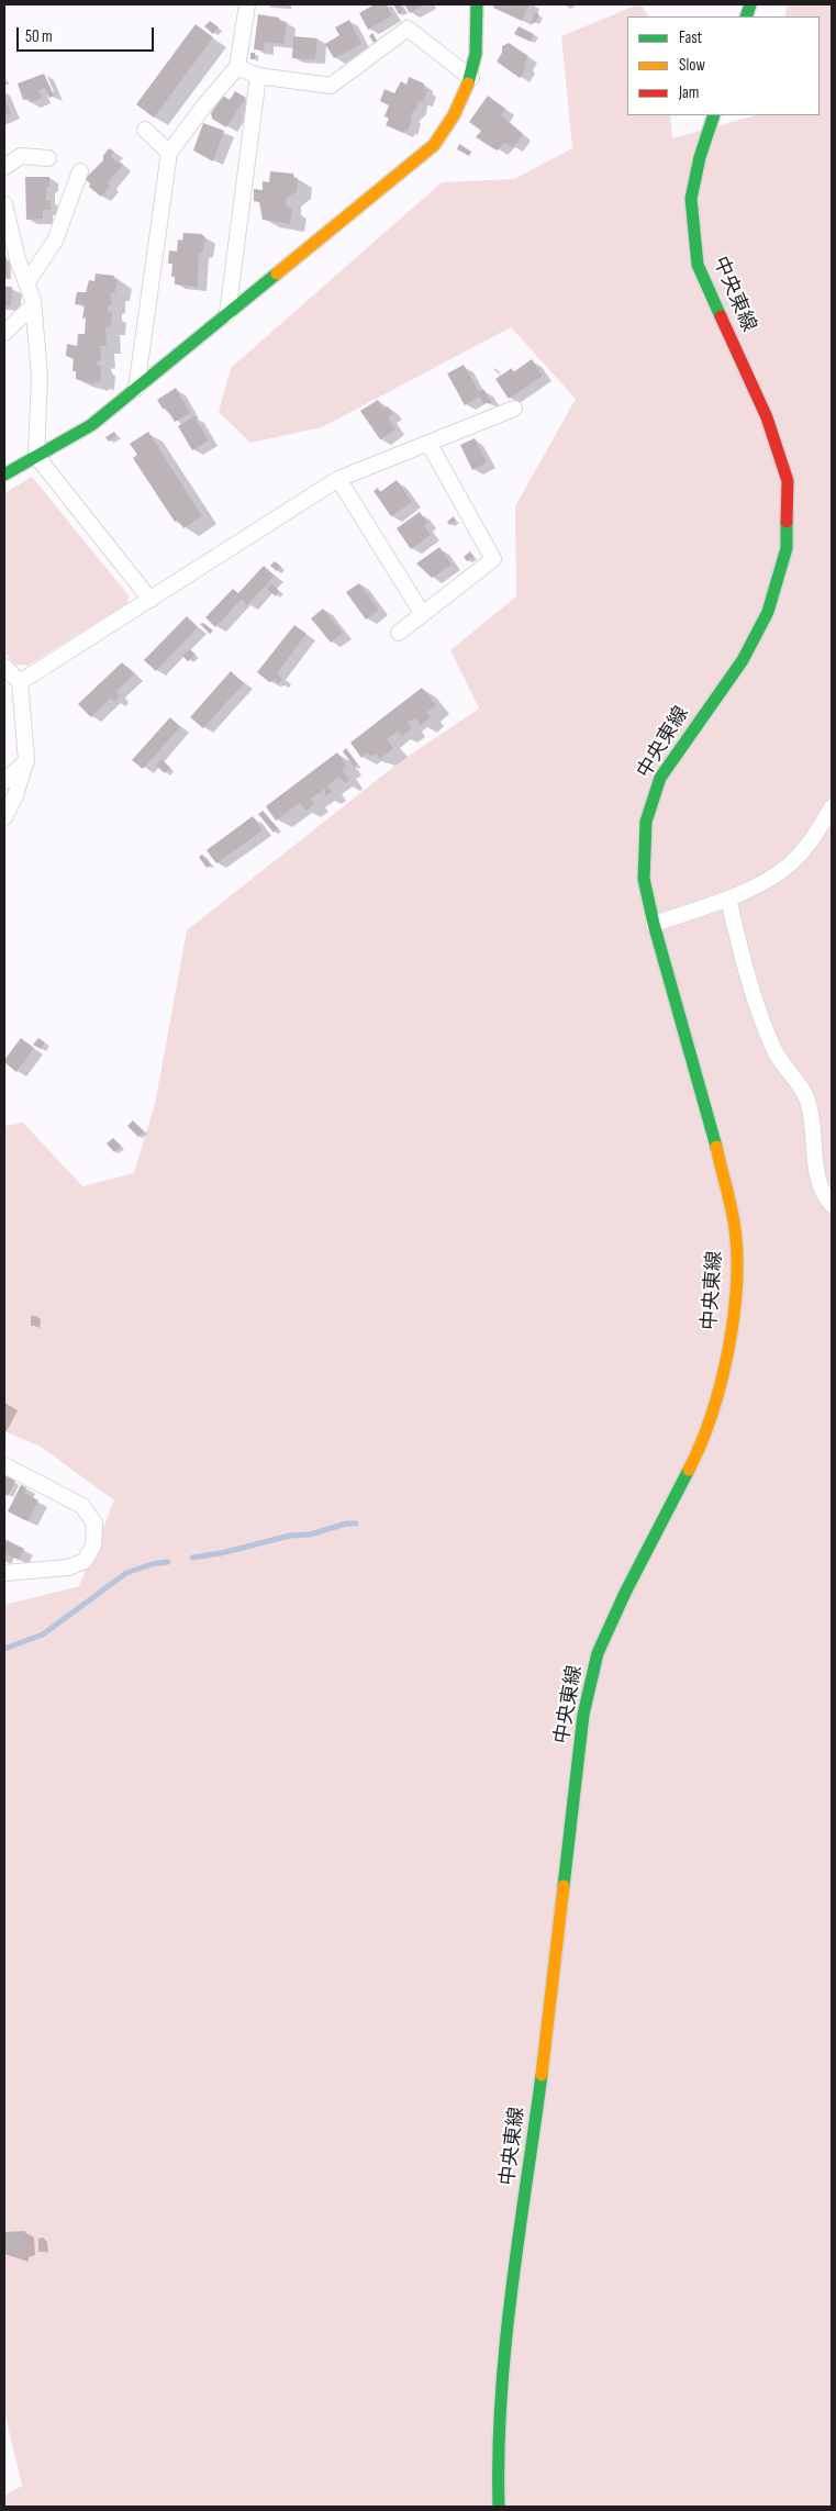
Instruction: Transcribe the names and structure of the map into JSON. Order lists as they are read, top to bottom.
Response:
{
  "streets": {
    "street": ["中央東線"]
  },
  "legend": ["Fast", "Slow", "Jam"],
  "scale_bar": "50 m"
}
